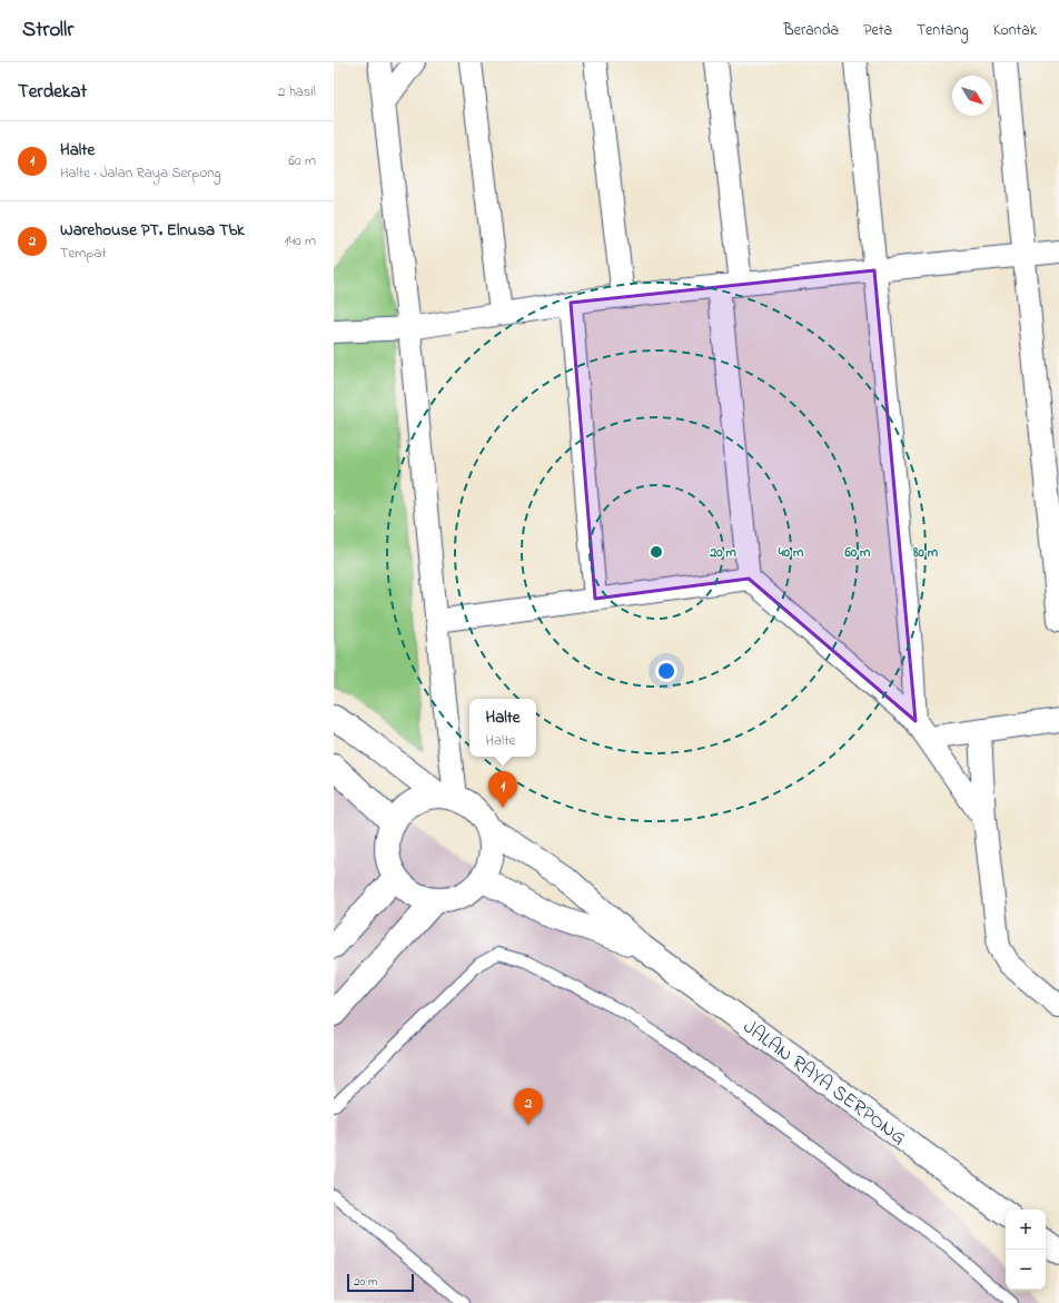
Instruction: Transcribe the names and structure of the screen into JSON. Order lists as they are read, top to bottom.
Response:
{
  "streets": {
    "main road": ["JALAN RAYA SERPONG"]
  },
  "scale_bar": "20 m",
  "north": "bottom right",
  "page": {
    "header": "Strollr",
    "nav": [
      "Beranda",
      "Peta",
      "Tentang",
      "Kontak"
    ],
    "heading": ["Terdekat", "2 hasil"],
    "list": [
      {
        "mark": "1",
        "name": "Halte",
        "note": "Halte · Jalan Raya Serpong",
        "value": "60 m"
      },
      {
        "mark": "2",
        "name": "Warehouse PT. Elnusa Tbk",
        "note": "Tempat",
        "value": "140 m"
      }
    ],
    "popup": ["Halte", "Halte"],
    "pins": ["1", "2"],
    "map_buttons": ["+", "−"],
    "scale": "20 m"
  },
  "rings": [
    "20 m",
    "40 m",
    "60 m",
    "80 m"
  ]
}
